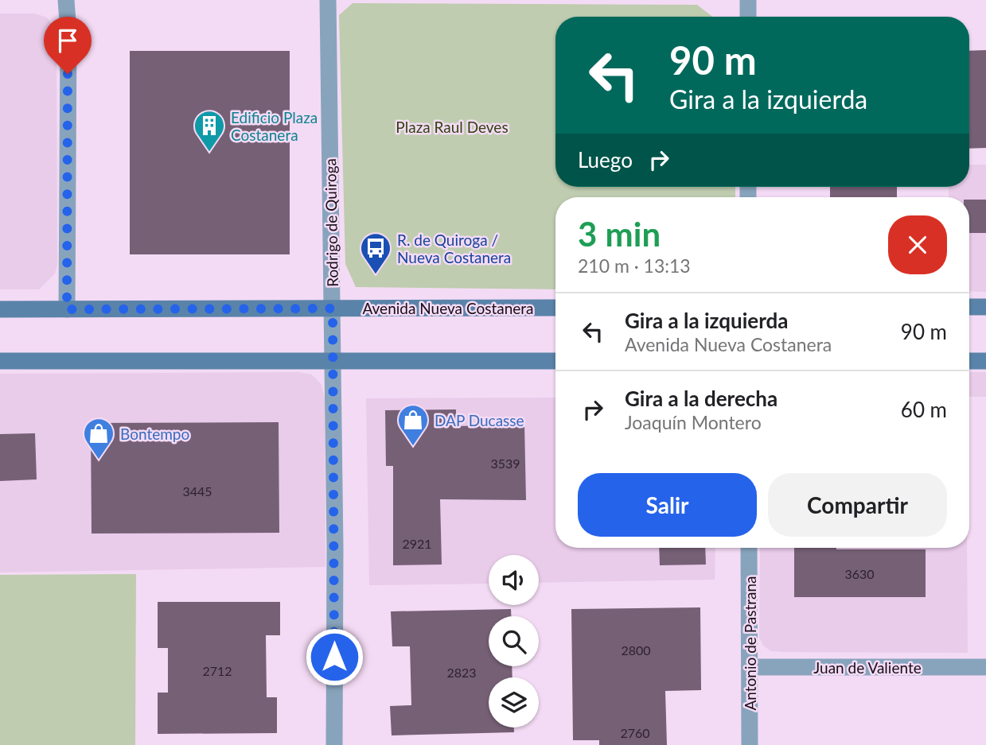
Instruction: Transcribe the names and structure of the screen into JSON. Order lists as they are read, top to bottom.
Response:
{
  "streets": {
    "main road": ["Avenida Nueva Costanera"],
    "street": ["Rodrigo de Quiroga", "Antonio de Pastrana", "Juan de Valiente"]
  },
  "crossings": [
    ["Rodrigo de Quiroga", "Avenida Nueva Costanera"],
    ["Antonio de Pastrana", "Juan de Valiente"]
  ],
  "parks": ["Plaza Raul Deves"],
  "places": {
    "building": ["Edificio Plaza Costanera"],
    "bus stop": ["R. de Quiroga / Nueva Costanera"],
    "shop": ["DAP Ducasse", "Bontempo"]
  },
  "house_numbers": [
    "3539",
    "3445",
    "2921",
    "3630",
    "2800",
    "2712",
    "2823",
    "2760"
  ],
  "page": {
    "turn": ["90 m", "Gira a la izquierda"],
    "then": "Luego",
    "heading": ["3 min", "210 m · 13:13"],
    "list": [
      {
        "name": "Gira a la izquierda",
        "note": "Avenida Nueva Costanera",
        "value": "90 m"
      },
      {
        "name": "Gira a la derecha",
        "note": "Joaquín Montero",
        "value": "60 m"
      }
    ],
    "buttons": ["Salir", "Compartir"]
  }
}
